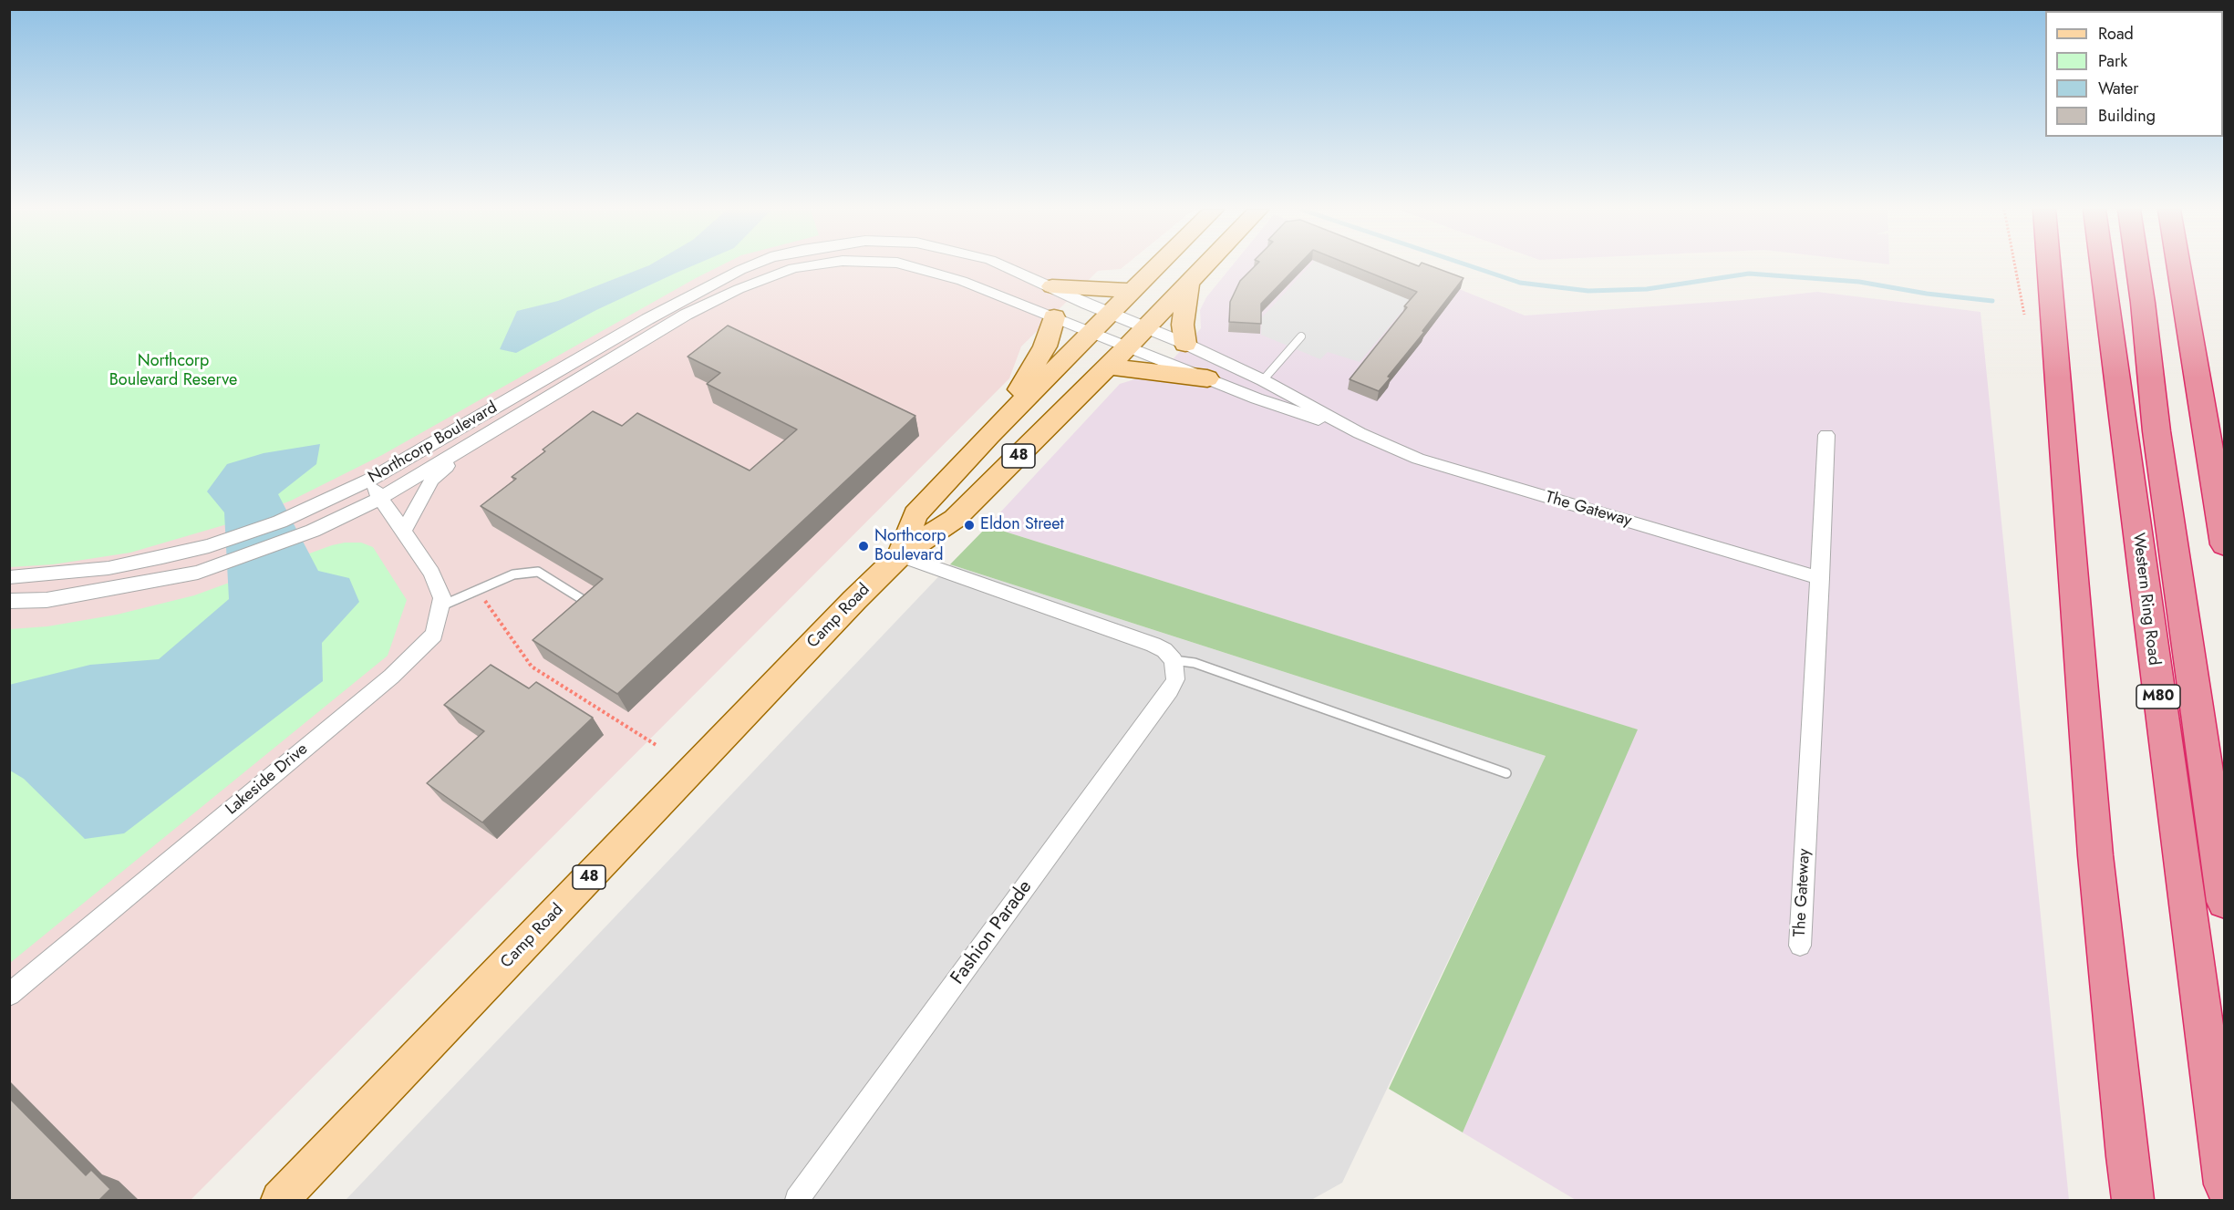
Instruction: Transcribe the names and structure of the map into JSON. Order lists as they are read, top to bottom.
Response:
{
  "streets": {
    "highway": ["Western Ring Road", "M80"],
    "main road": ["48", "Camp Road"],
    "street": [
      "Northcorp Boulevard",
      "The Gateway",
      "Lakeside Drive",
      "Fashion Parade"
    ]
  },
  "crossings": [
    ["Northcorp Boulevard", "The Gateway"],
    ["Northcorp Boulevard", "Camp Road"],
    ["Northcorp Boulevard", "Lakeside Drive"],
    ["The Gateway", "Camp Road"]
  ],
  "parks": ["Northcorp Boulevard Reserve"],
  "places": ["Eldon Street", "Northcorp Boulevard"],
  "legend": [
    "Road",
    "Park",
    "Water",
    "Building"
  ]
}
